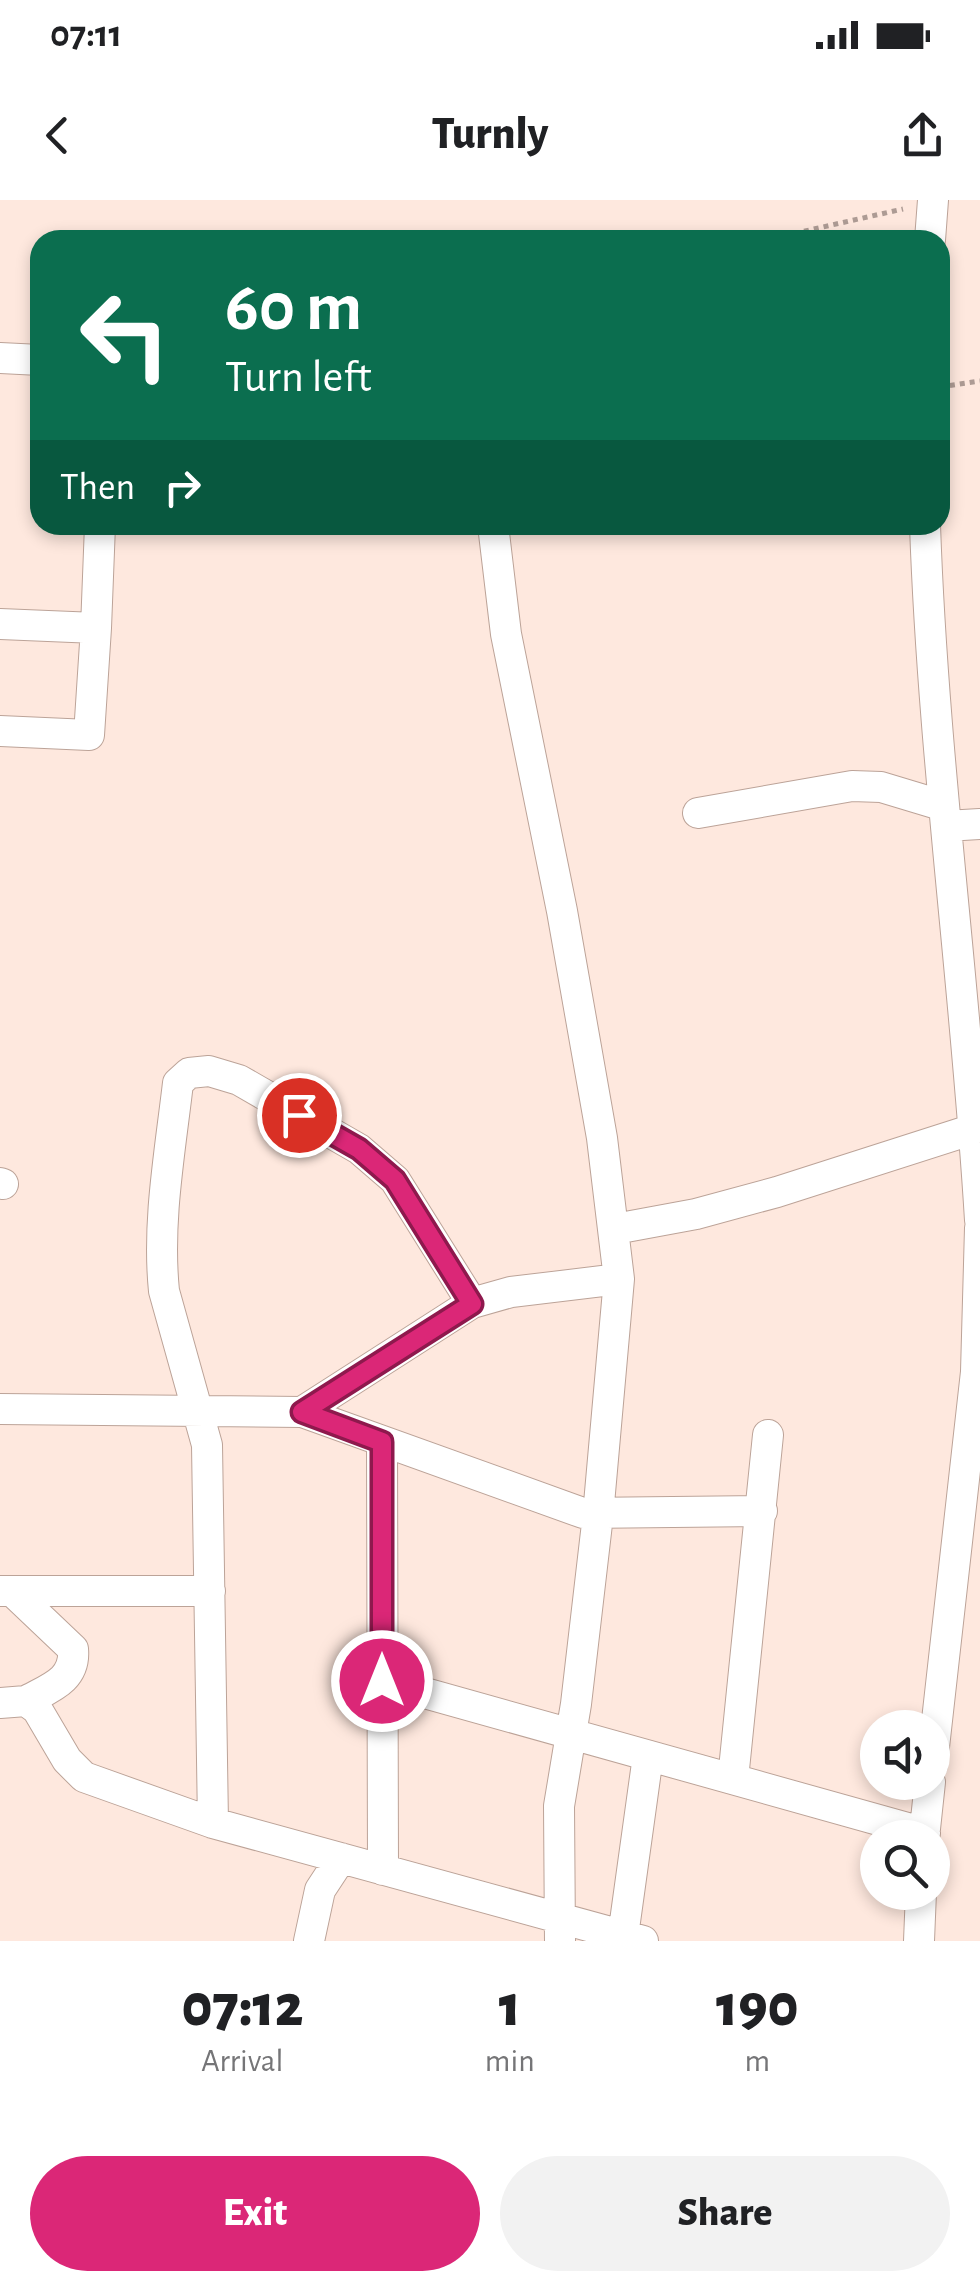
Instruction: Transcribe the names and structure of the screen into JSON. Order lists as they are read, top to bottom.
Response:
{
  "page": {
    "status": "07:11",
    "header": "Turnly",
    "turn": ["60 m", "Turn left"],
    "then": "Then",
    "eta": [
      "07:12",
      "Arrival",
      "1",
      "min",
      "190",
      "m"
    ],
    "buttons": ["Exit", "Share"]
  }
}
